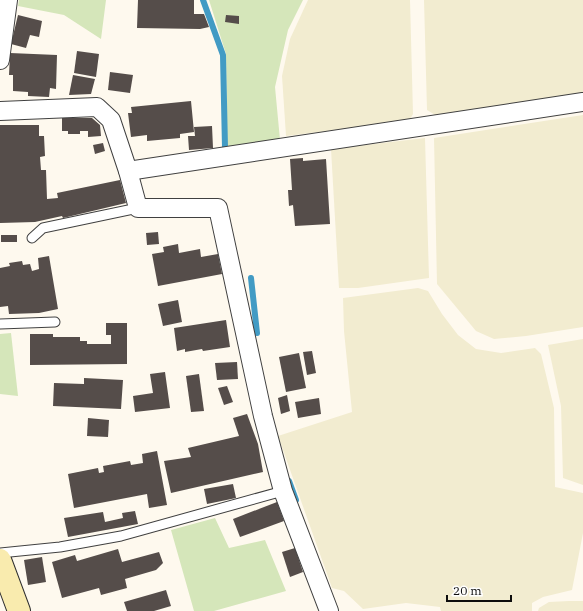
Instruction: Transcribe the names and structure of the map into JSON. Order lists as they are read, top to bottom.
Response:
{
  "scale_bar": "20 m"
}
